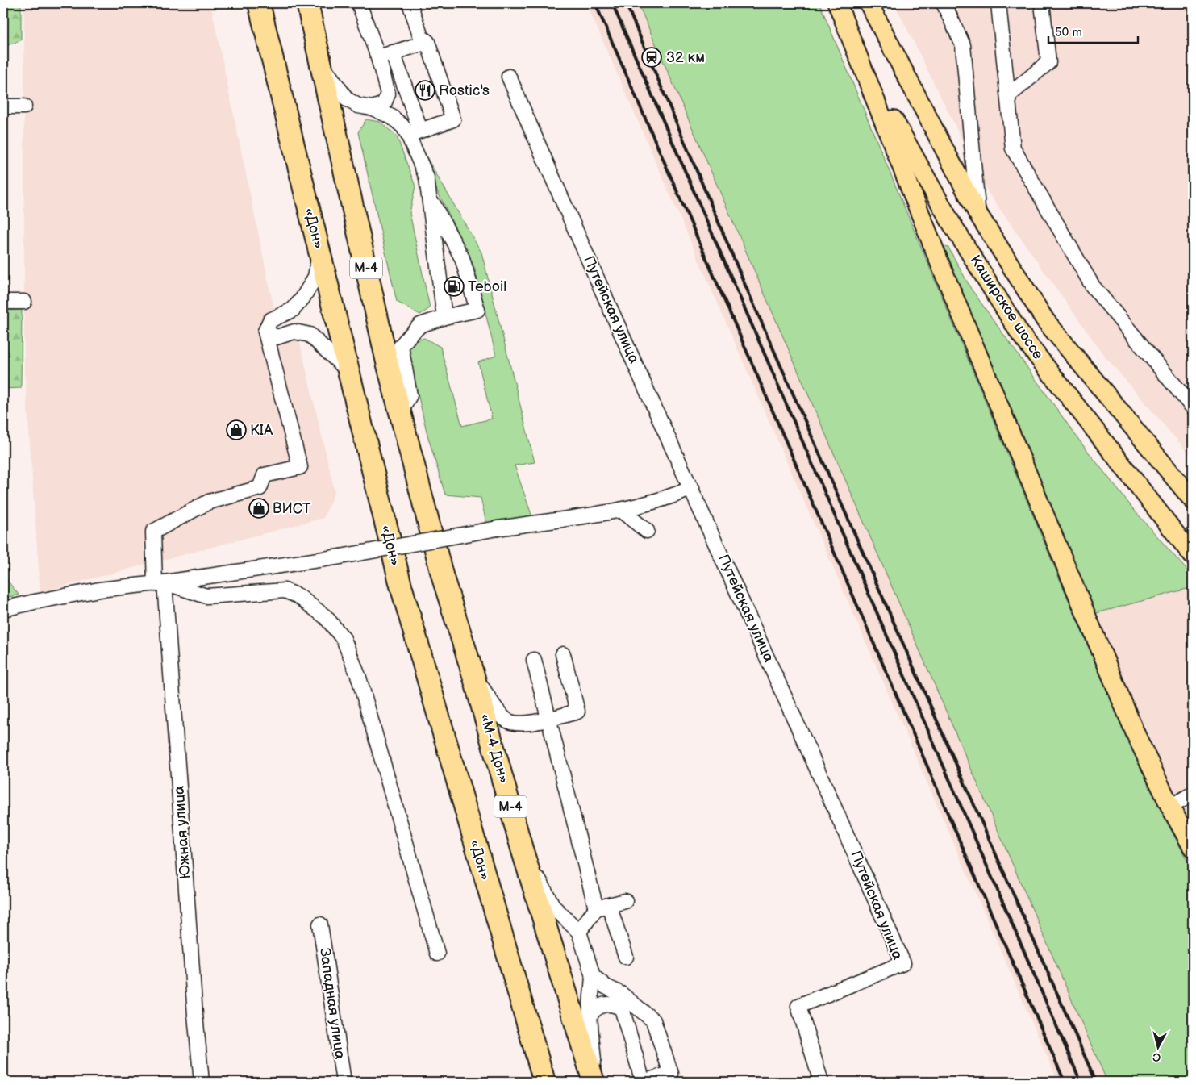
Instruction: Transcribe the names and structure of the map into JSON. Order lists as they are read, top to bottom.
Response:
{
  "streets": {
    "highway": ["«Дон»", "М-4", "«М-4 Дон»"],
    "main road": ["Каширское шоссе"],
    "street": ["Путейская улица", "Южная улица", "Западная улица"]
  },
  "crossings": [
    ["М-4", "«М-4 Дон»"]
  ],
  "places": {
    "station": ["32 км"],
    "restaurant": ["Rostic's"],
    "fuel station": ["Teboil"],
    "shop": ["KIA", "ВИСТ"]
  },
  "scale_bar": "50 m",
  "north": "bottom"
}
